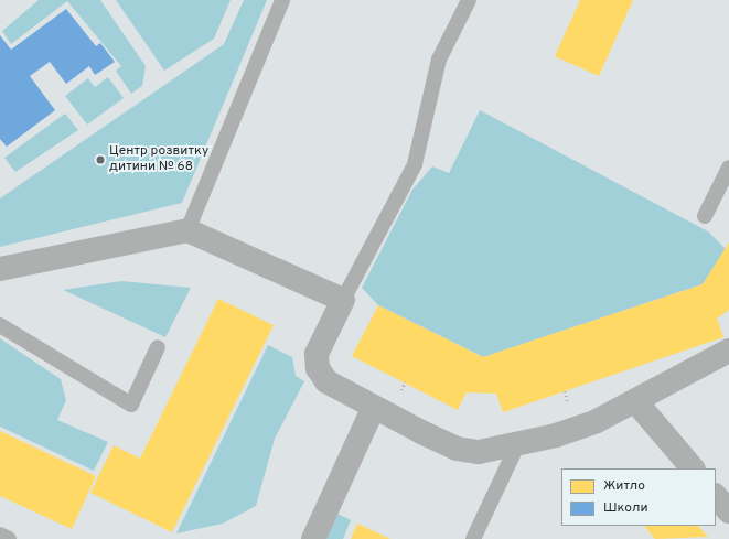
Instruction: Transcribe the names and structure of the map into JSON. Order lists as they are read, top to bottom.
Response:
{
  "places": ["Центр розвитку дитини № 68"],
  "legend": ["Житло", "Школи"]
}
